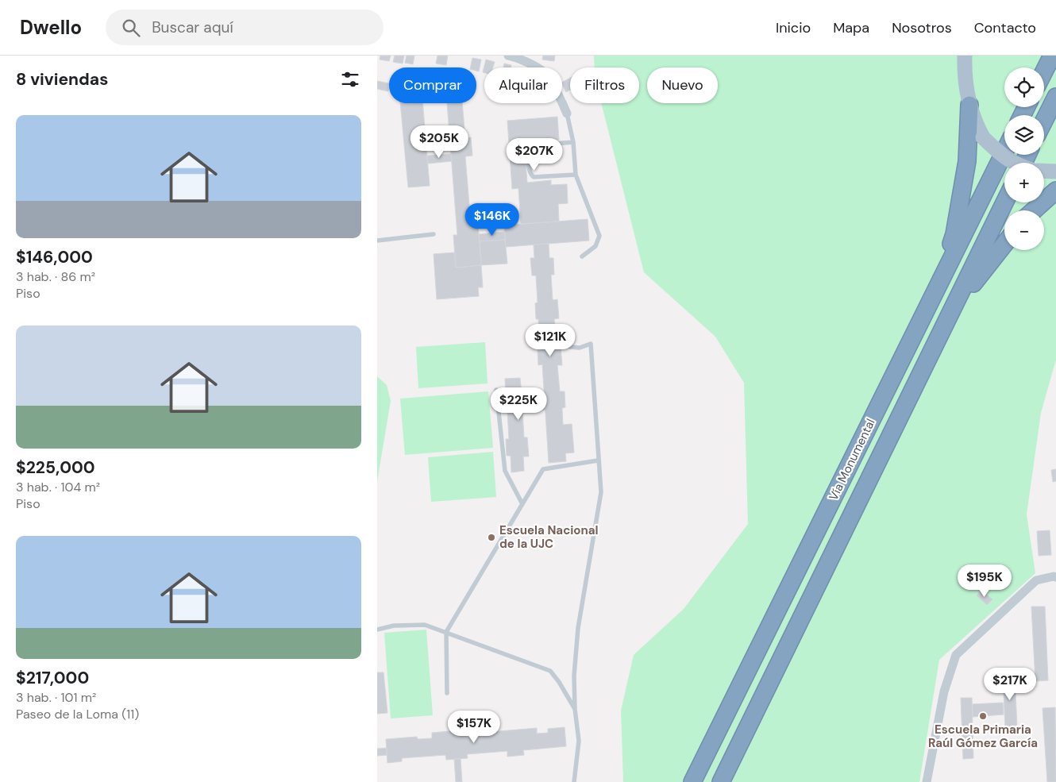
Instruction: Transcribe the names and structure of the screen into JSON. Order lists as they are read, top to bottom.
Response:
{
  "streets": {
    "highway": ["Vía Monumental"]
  },
  "places": ["Escuela Nacional de la UJC", "Escuela Primaria Raúl Gómez García"],
  "page": {
    "header": "Dwello",
    "search": "Buscar aquí",
    "nav": [
      "Inicio",
      "Mapa",
      "Nosotros",
      "Contacto"
    ],
    "heading": "8 viviendas",
    "map_buttons": ["+", "−"],
    "chip": [
      "Comprar",
      "Alquilar",
      "Filtros",
      "Nuevo"
    ],
    "list": [
      {
        "name": "$146,000",
        "note": "3 hab. · 86 m² · Piso"
      },
      {
        "name": "$225,000",
        "note": "3 hab. · 104 m² · Piso"
      },
      {
        "name": "$217,000",
        "note": "3 hab. · 101 m² · Paseo de la Loma (11)"
      }
    ],
    "price": [
      "$205K",
      "$207K",
      "$146K",
      "$121K",
      "$225K",
      "$195K",
      "$217K",
      "$157K"
    ]
  }
}
